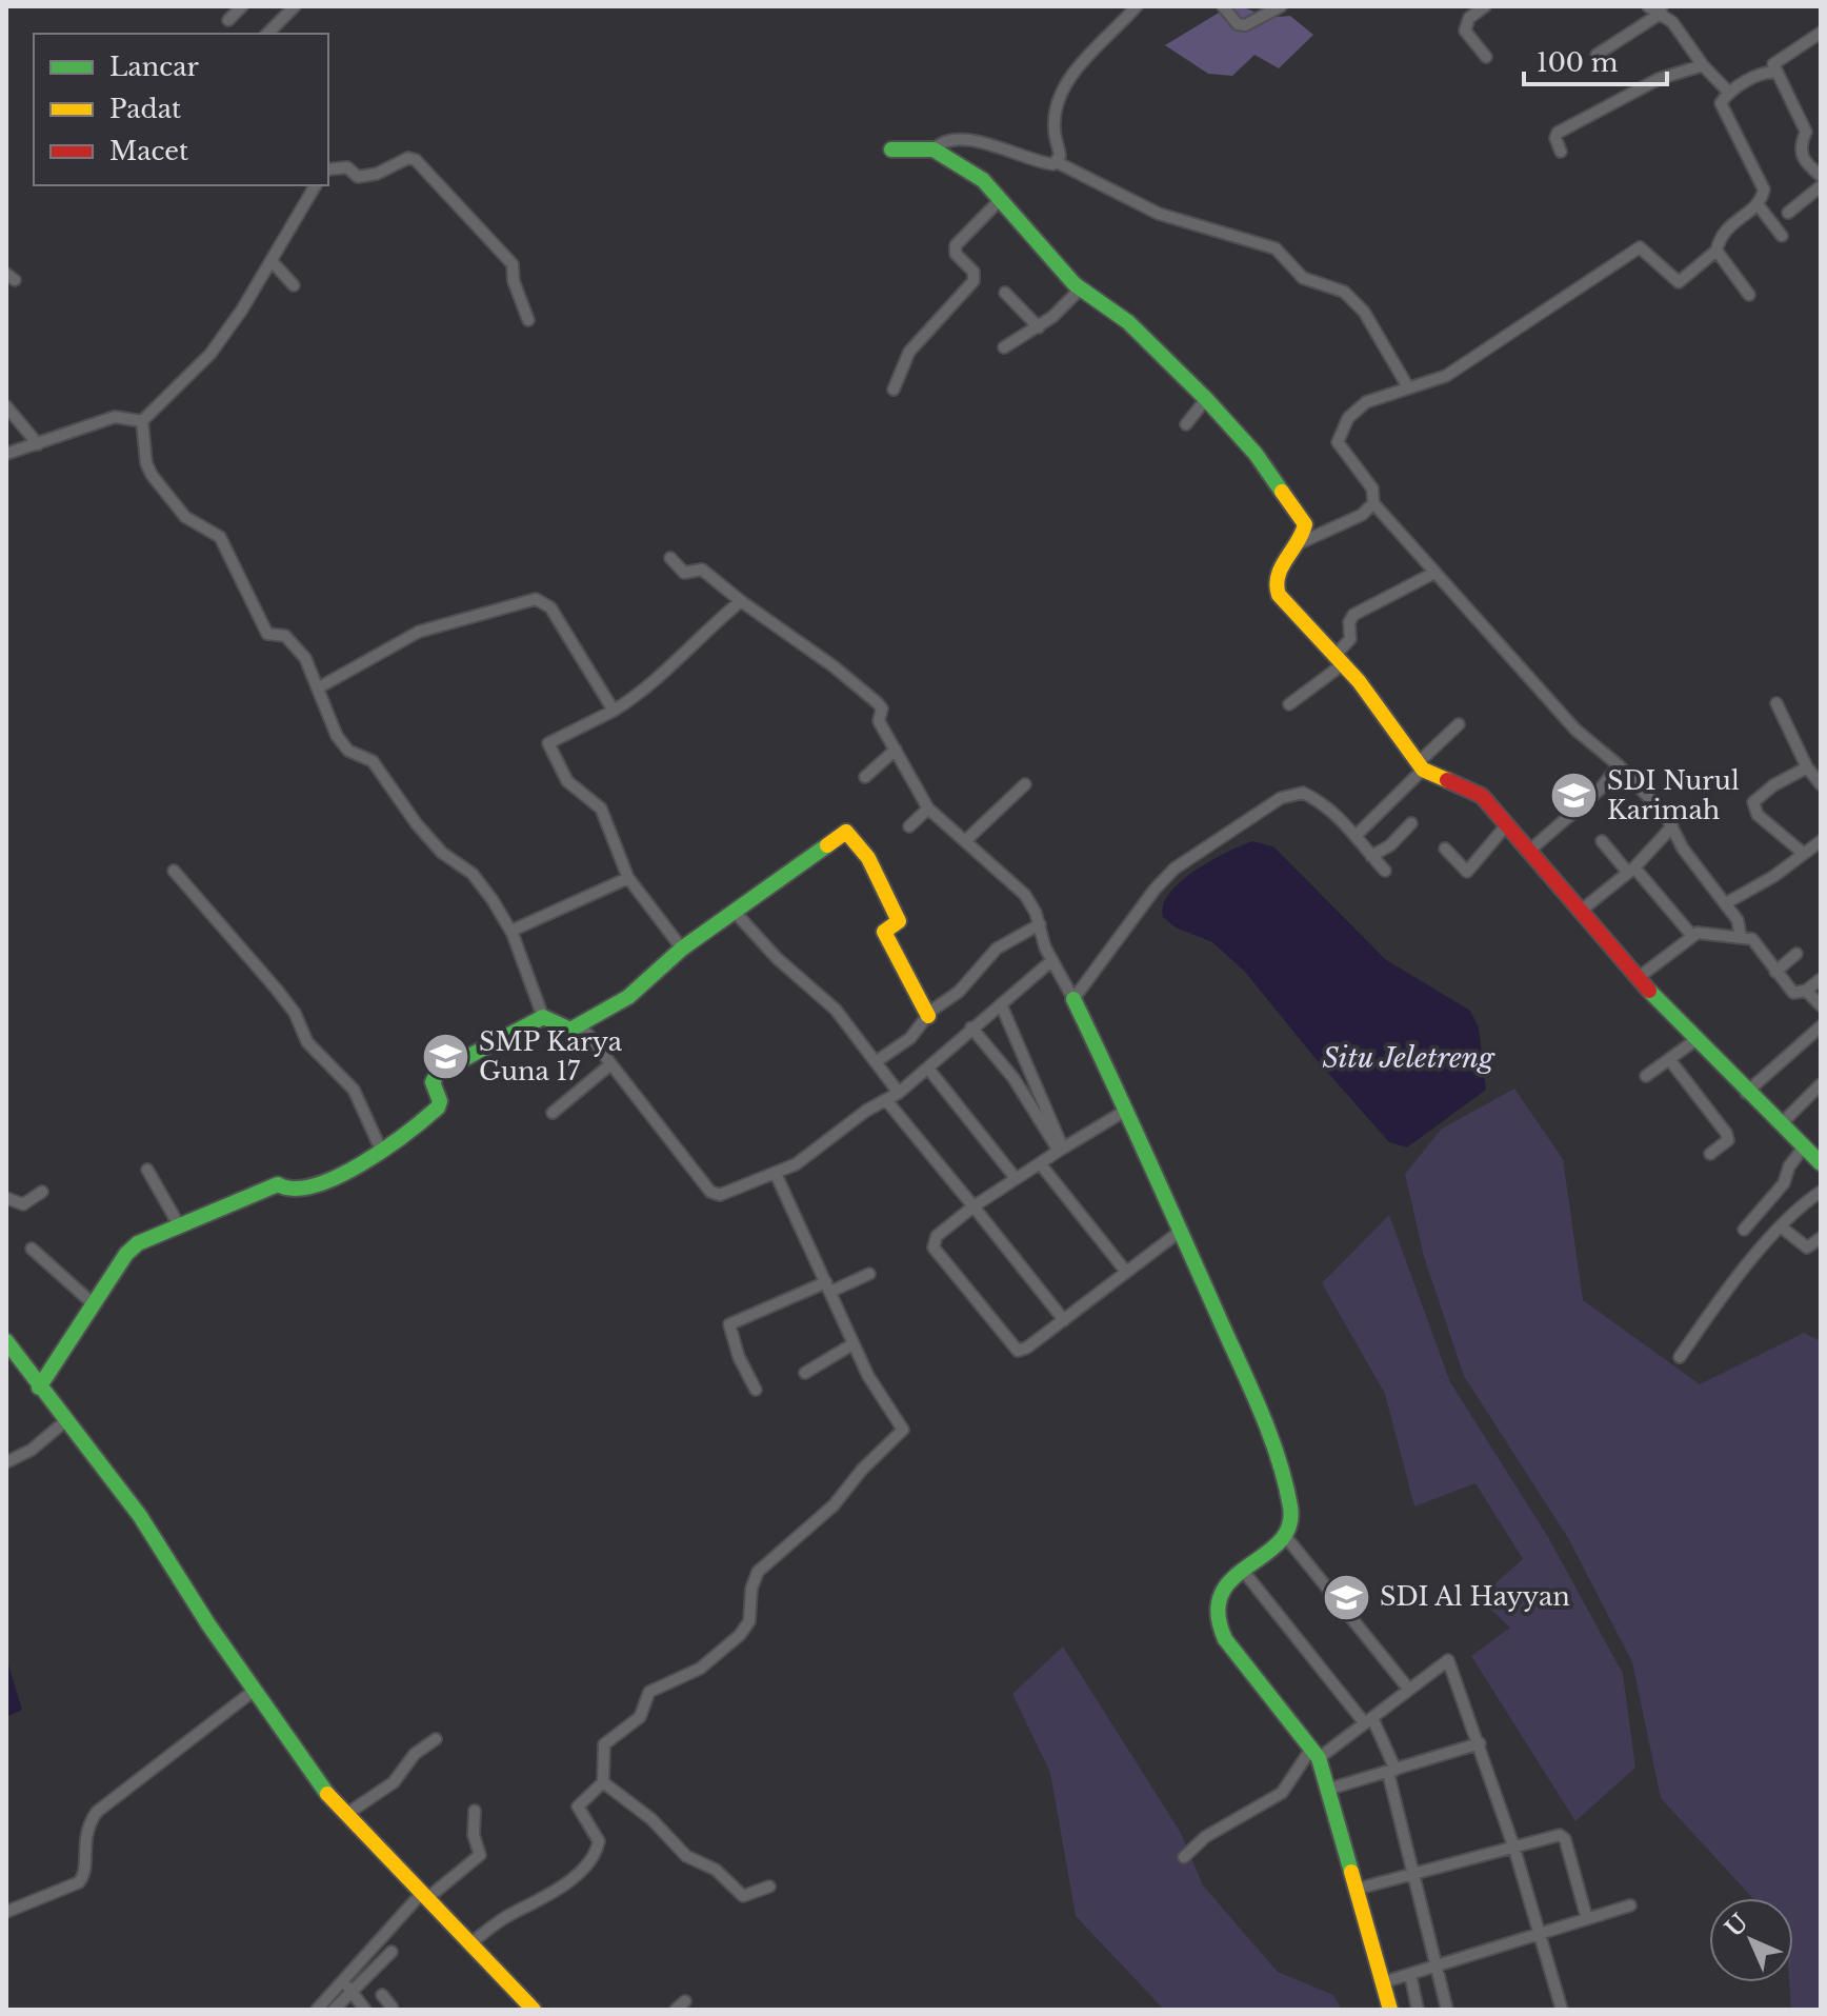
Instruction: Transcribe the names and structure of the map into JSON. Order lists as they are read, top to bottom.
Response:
{
  "water": ["Situ Jeletreng"],
  "places": {
    "school or university": ["SDI Nurul Karimah", "SMP Karya Guna 17", "SDI Al Hayyan"]
  },
  "legend": ["Lancar", "Padat", "Macet"],
  "scale_bar": "100 m",
  "north": "top left"
}
